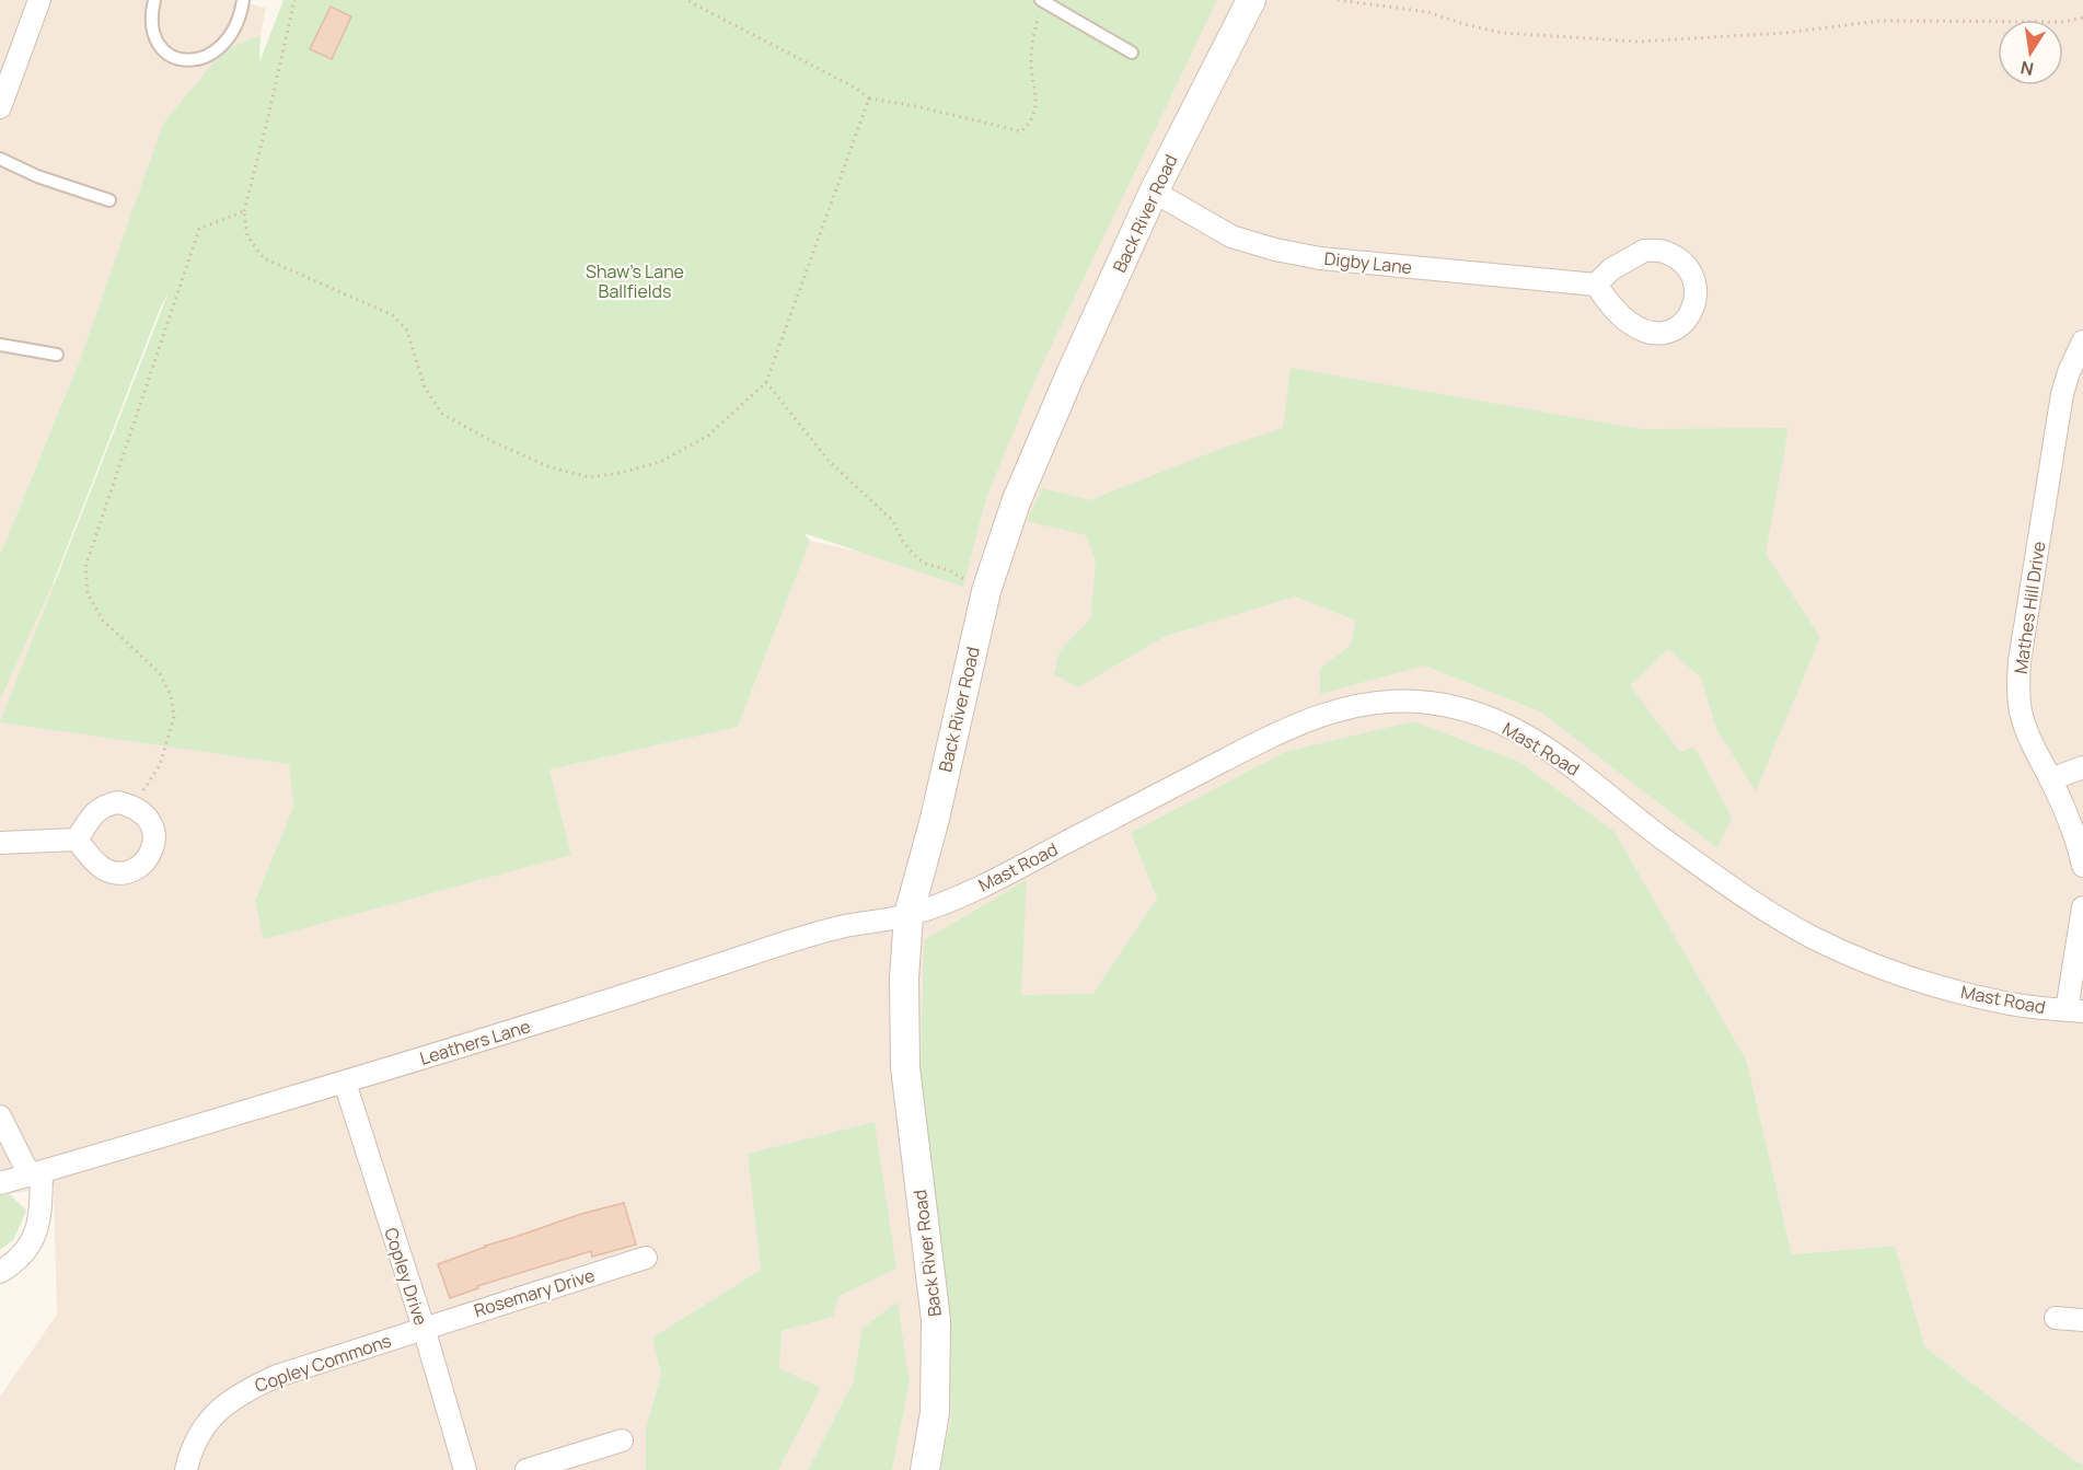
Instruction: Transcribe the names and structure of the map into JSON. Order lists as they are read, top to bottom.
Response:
{
  "streets": {
    "street": [
      "Back River Road",
      "Digby Lane",
      "Mathes Hill Drive",
      "Mast Road",
      "Leathers Lane",
      "Copley Drive",
      "Rosemary Drive",
      "Copley Commons"
    ]
  },
  "crossings": [
    ["Back River Road", "Digby Lane"],
    ["Back River Road", "Mast Road"],
    ["Back River Road", "Leathers Lane"],
    ["Mast Road", "Leathers Lane"],
    ["Leathers Lane", "Copley Drive"],
    ["Copley Drive", "Rosemary Drive"],
    ["Copley Drive", "Copley Commons"],
    ["Rosemary Drive", "Copley Commons"]
  ],
  "parks": ["Shaw’s Lane Ballfields"],
  "north": "bottom"
}
